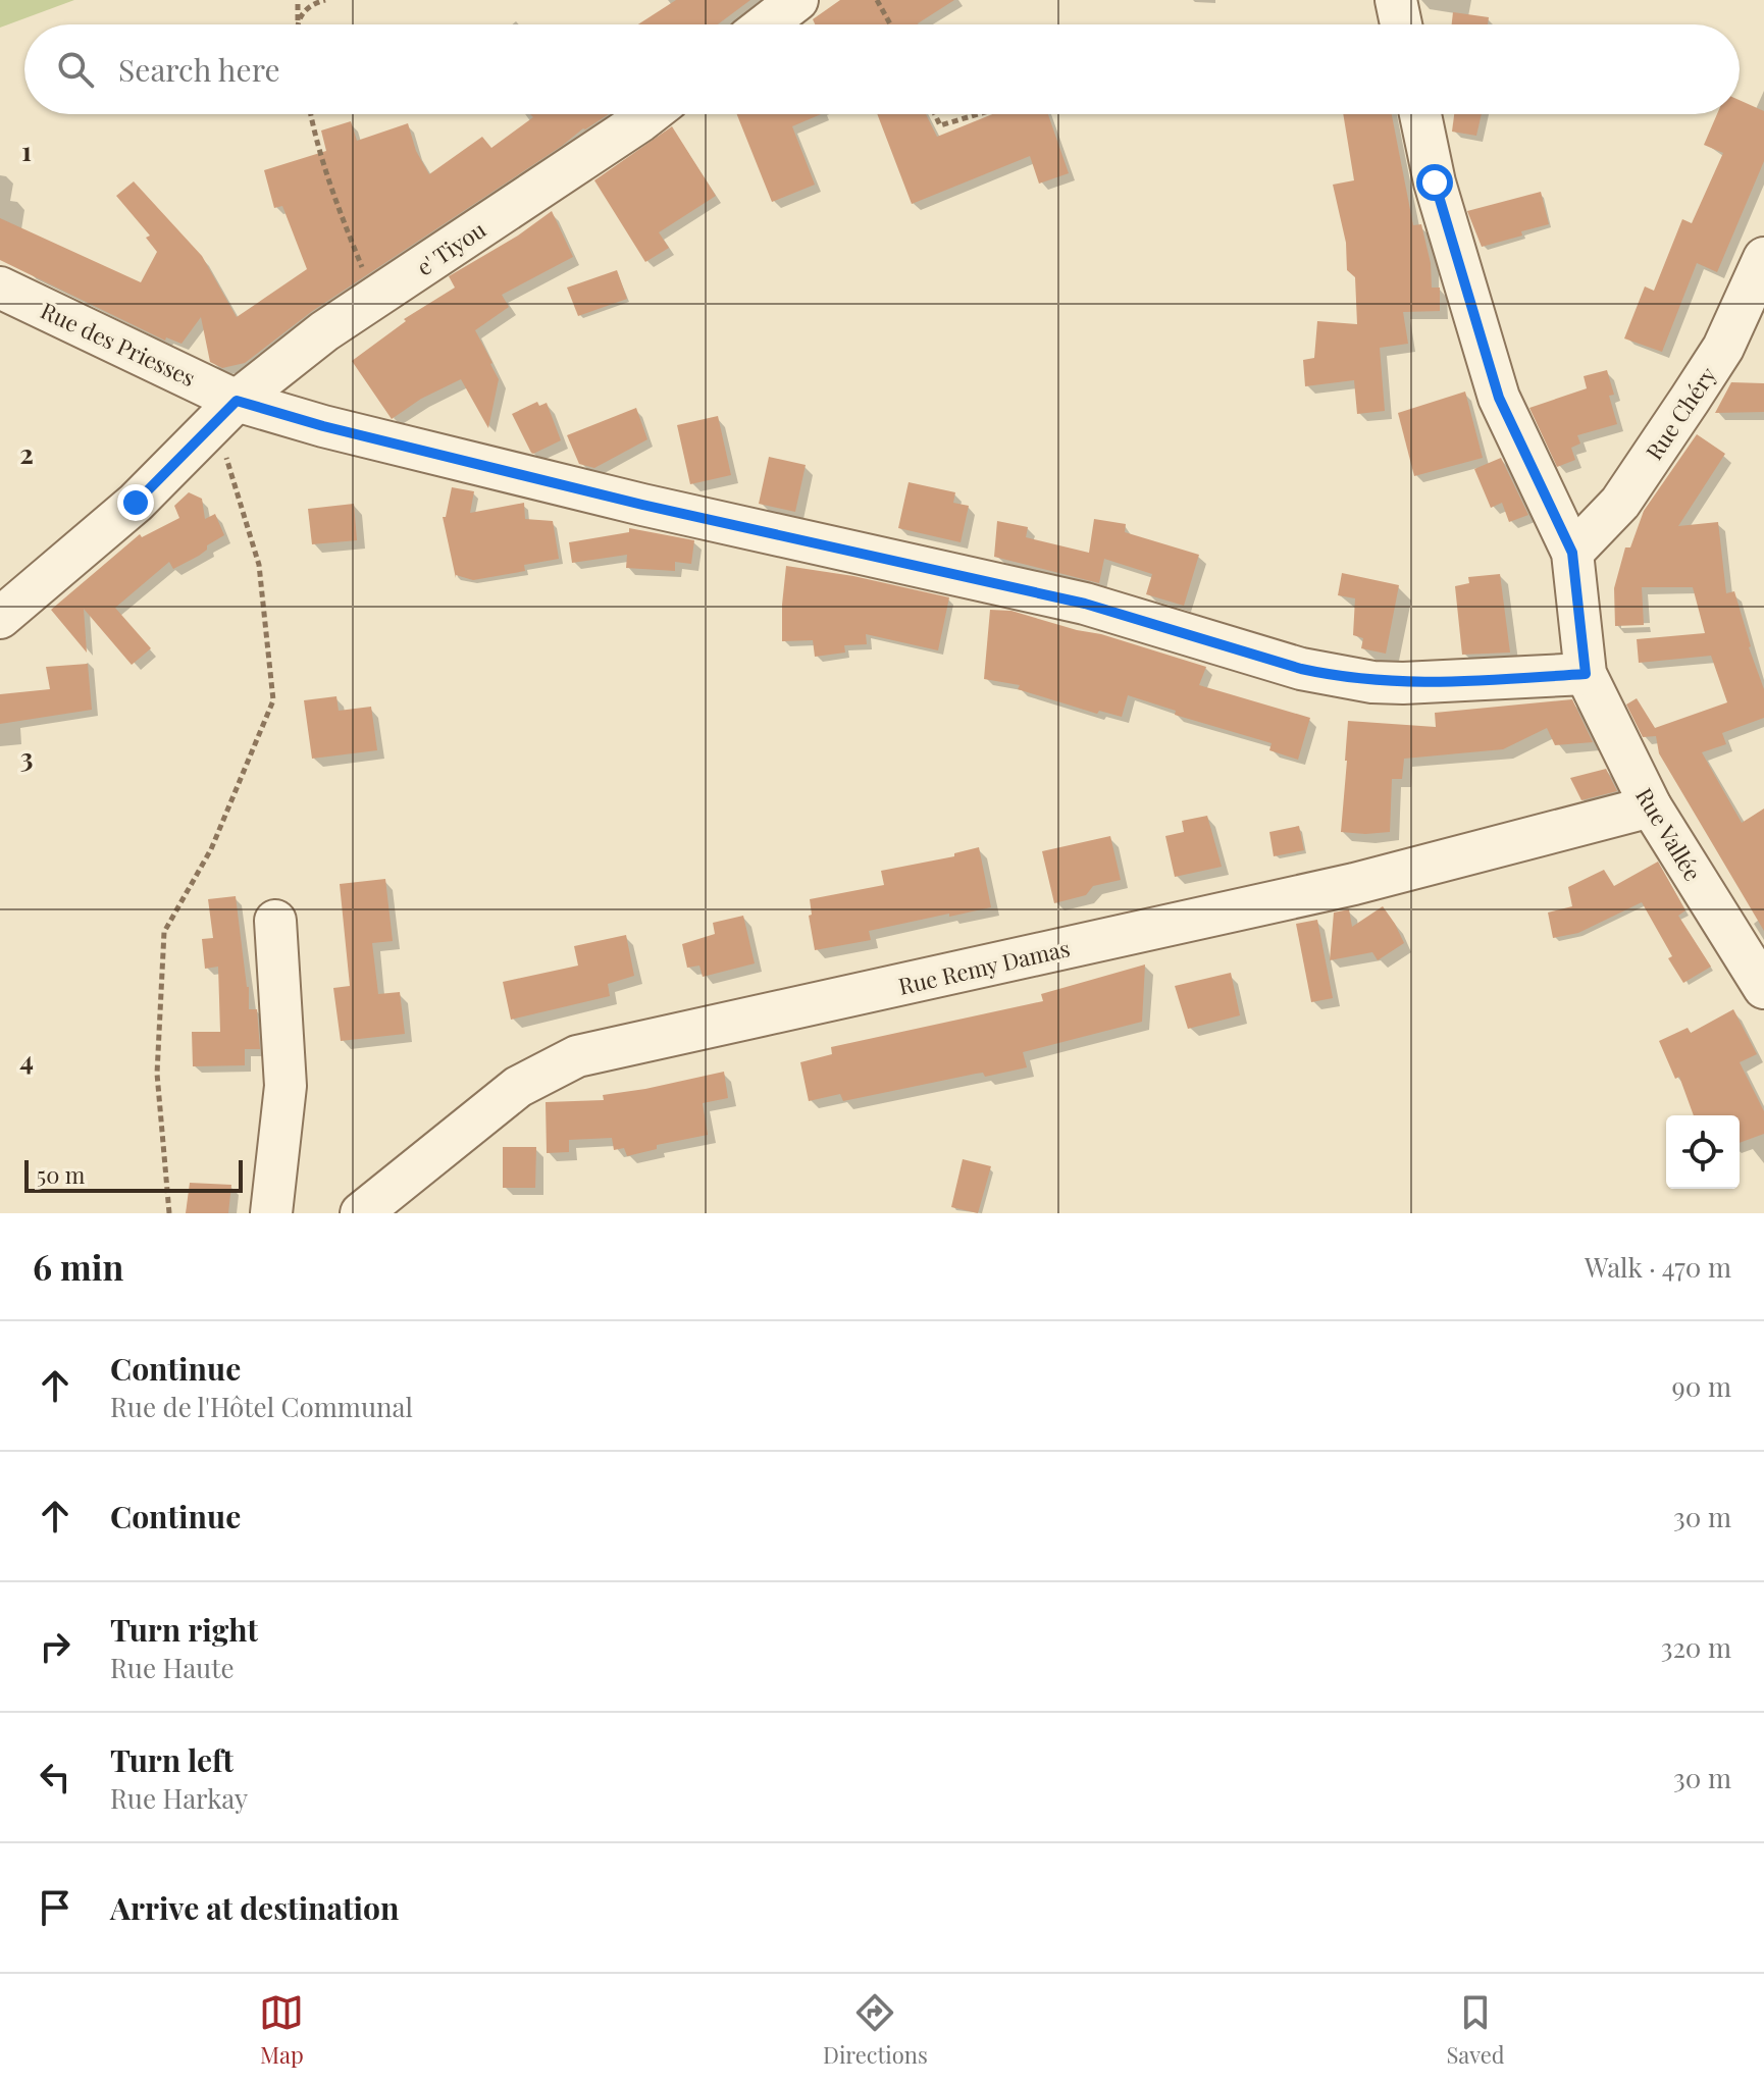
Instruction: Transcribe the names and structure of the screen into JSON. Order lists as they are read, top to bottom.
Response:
{
  "streets": {
    "street": [
      "e' Tiyou",
      "Rue des Priesses",
      "Rue Chéry",
      "Rue Vallée",
      "Rue Remy Damas"
    ]
  },
  "crossings": [
    ["e' Tiyou", "Rue des Priesses"],
    ["Rue des Priesses", "Rue Vallée"],
    ["Rue Chéry", "Rue Vallée"],
    ["Rue Vallée", "Rue Remy Damas"]
  ],
  "scale_bar": "50 m",
  "page": {
    "search": "Search here",
    "scale": "50 m",
    "heading": ["6 min", "Walk · 470 m"],
    "list": [
      ["Continue", "Rue de l'Hôtel Communal", "90 m"],
      ["Continue", "30 m"],
      ["Turn right", "Rue Haute", "320 m"],
      ["Turn left", "Rue Harkay", "30 m"],
      "Arrive at destination"
    ],
    "nav": ["Map", "Directions", "Saved"]
  },
  "grid": {
    "rows": [
      "1",
      "2",
      "3",
      "4"
    ]
  }
}
